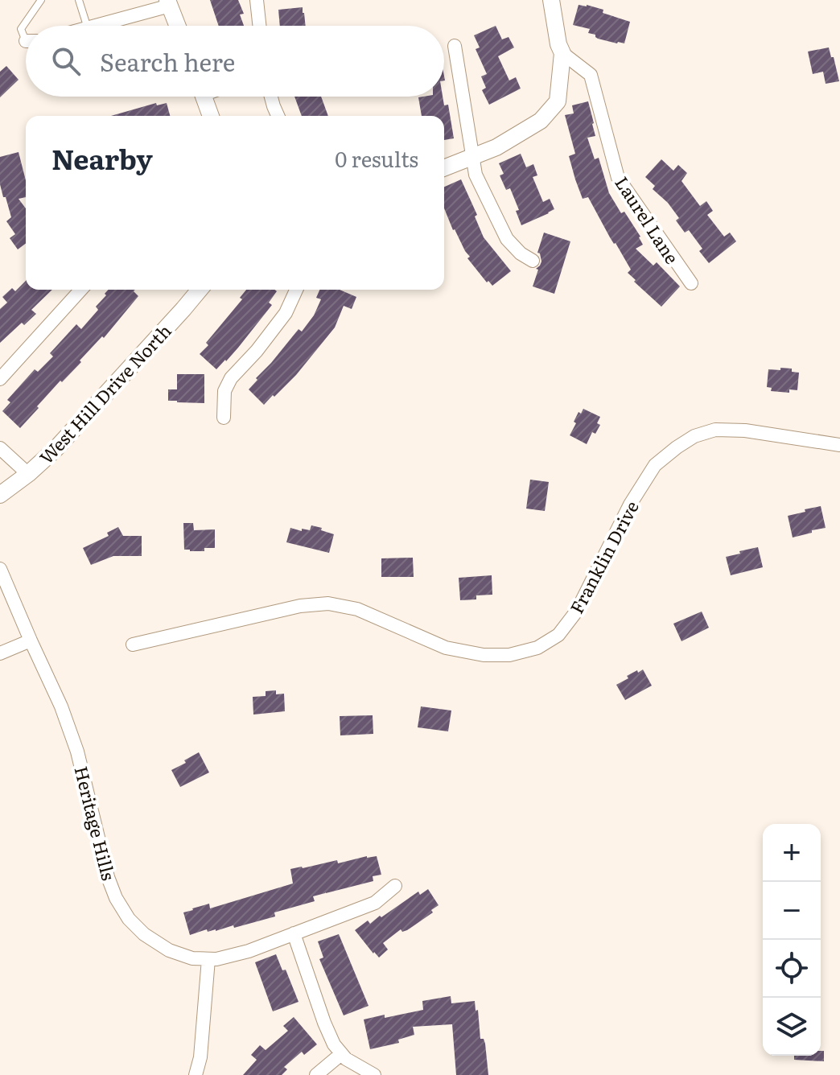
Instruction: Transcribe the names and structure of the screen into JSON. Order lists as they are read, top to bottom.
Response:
{
  "streets": {
    "street": [
      "Laurel Lane",
      "West Hill Drive North",
      "Franklin Drive",
      "Heritage Hills"
    ]
  },
  "page": {
    "search": "Search here",
    "heading": ["Nearby", "0 results"],
    "map_buttons": ["+", "−"]
  }
}
